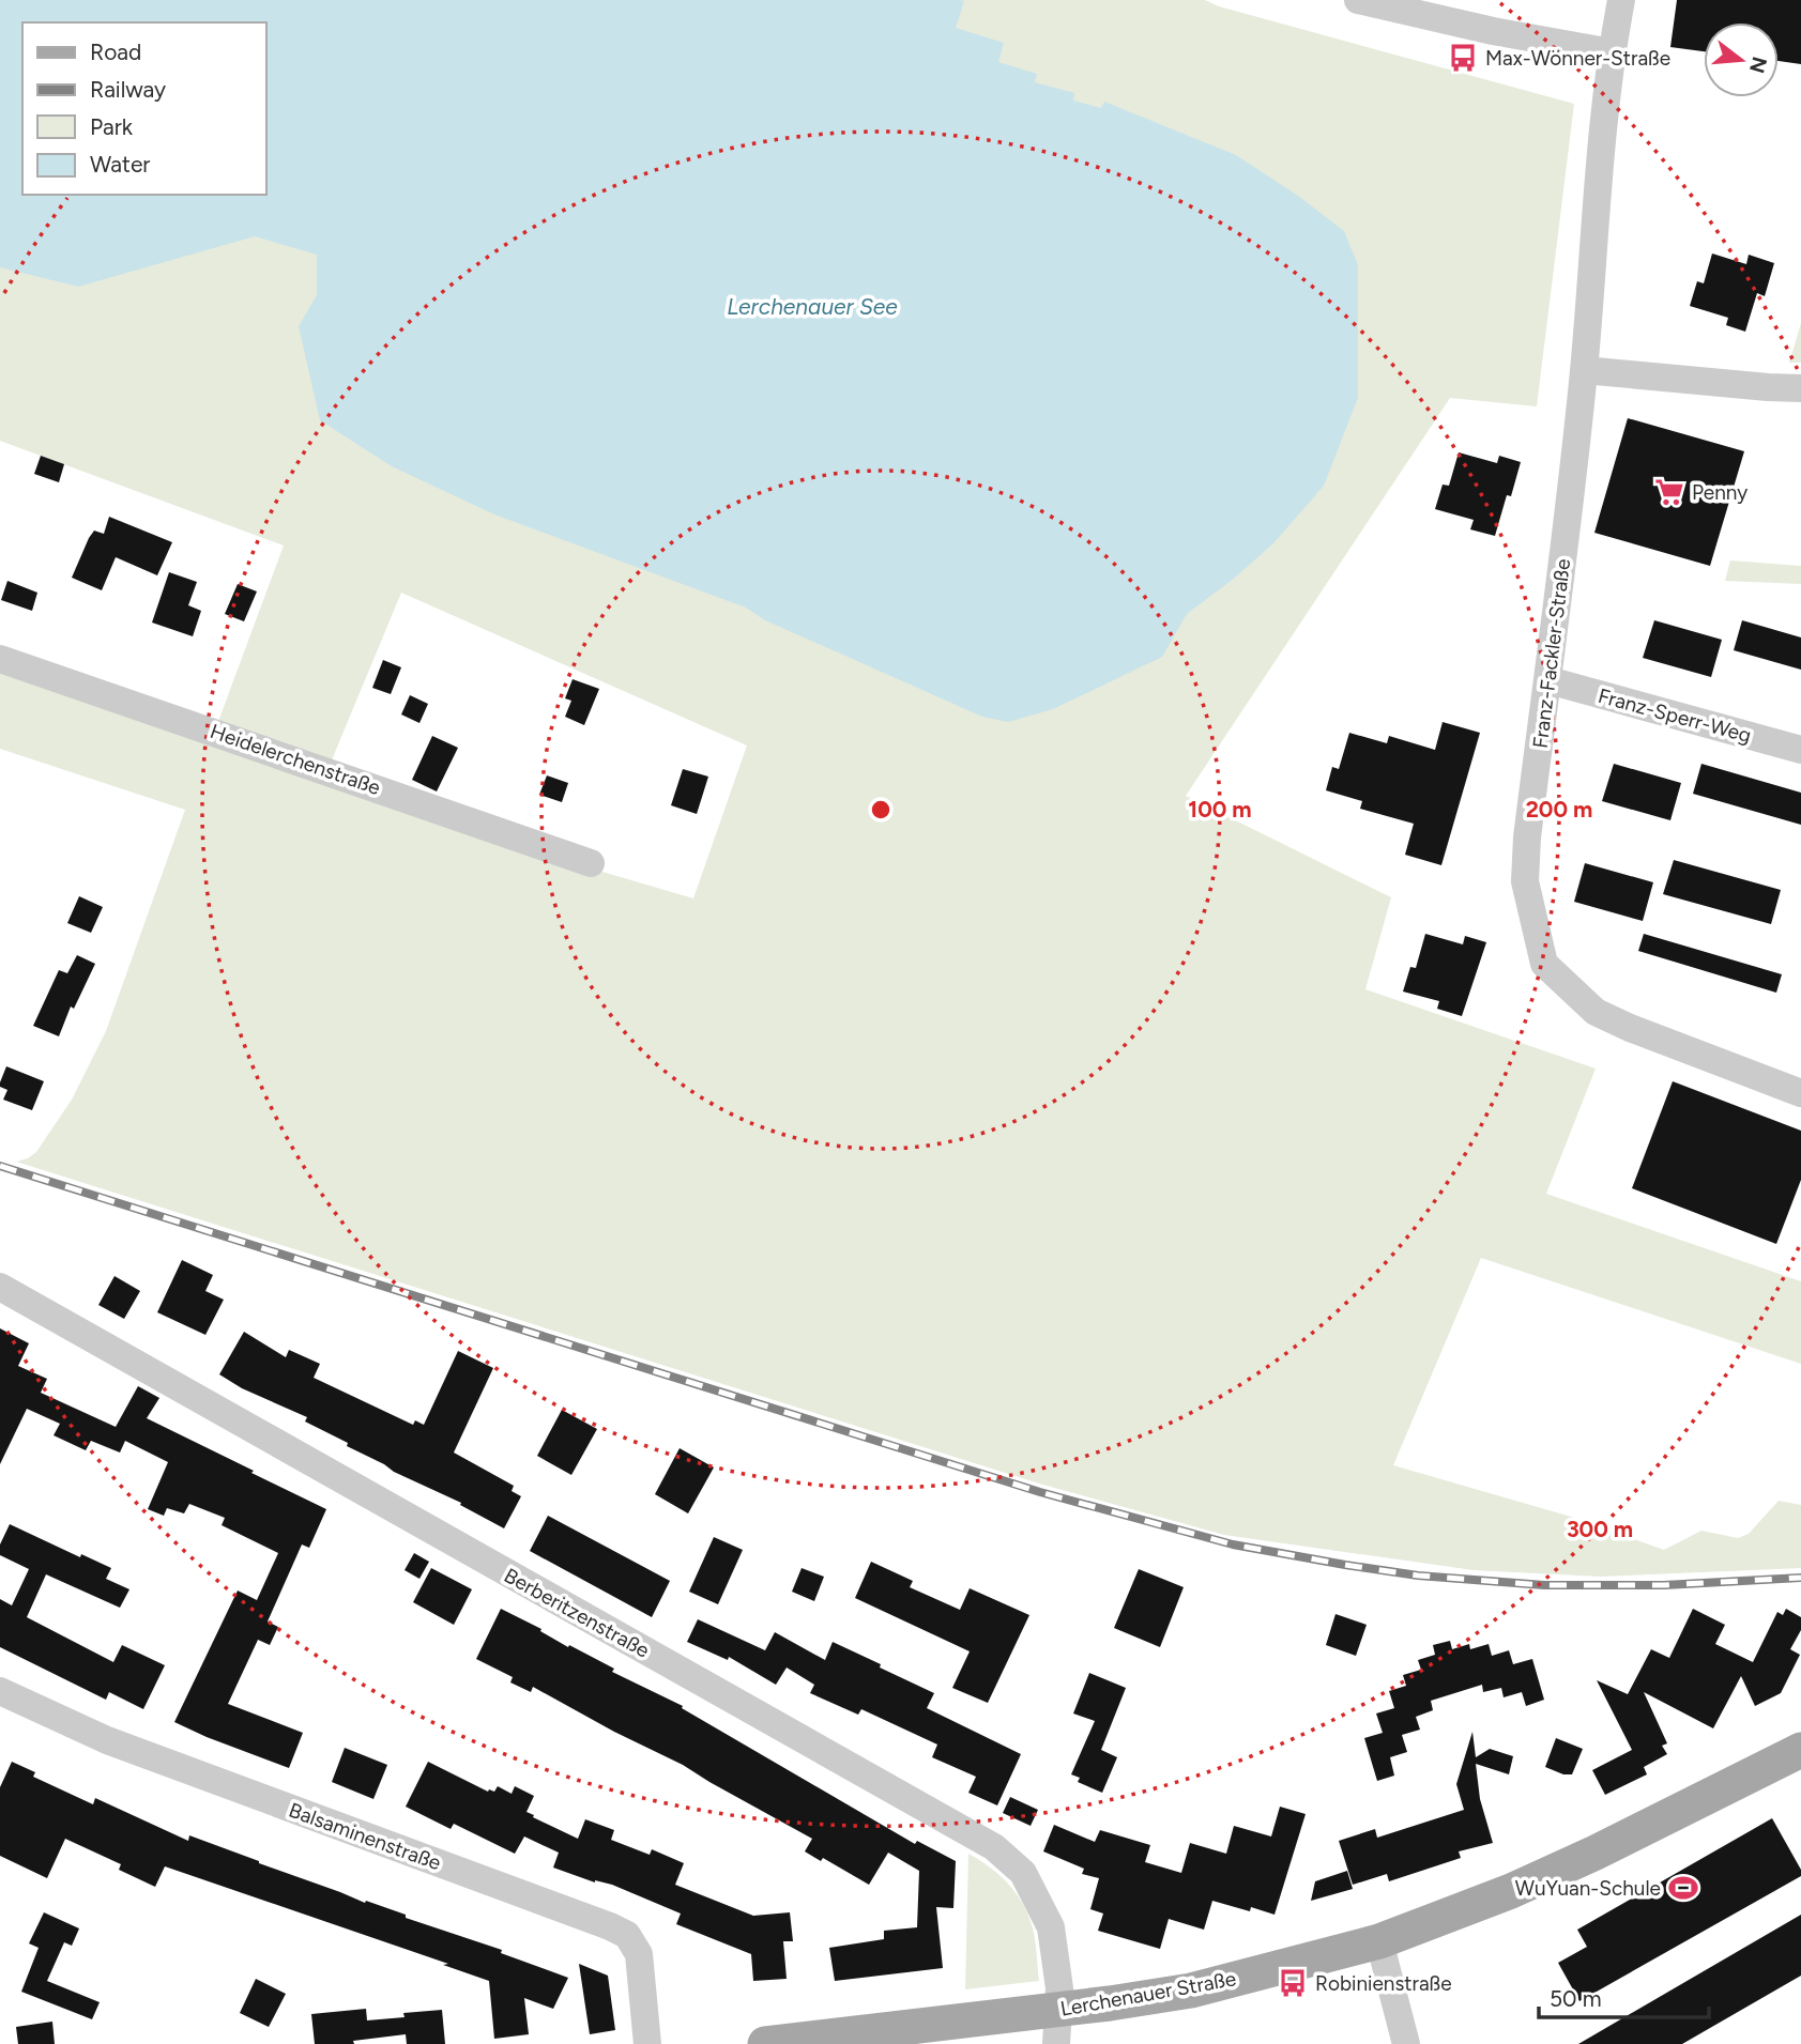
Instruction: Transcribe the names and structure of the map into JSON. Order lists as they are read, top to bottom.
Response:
{
  "streets": {
    "main road": ["Lerchenauer Straße"],
    "street": [
      "Franz-Fackler-Straße",
      "Franz-Sperr-Weg",
      "Heidelerchenstraße",
      "Berberitzenstraße",
      "Balsaminenstraße"
    ]
  },
  "crossings": [
    ["Franz-Fackler-Straße", "Franz-Sperr-Weg"],
    ["Berberitzenstraße", "Lerchenauer Straße"]
  ],
  "water": ["Lerchenauer See"],
  "places": {
    "bus stop": ["Max-Wönner-Straße", "Robinienstraße"],
    "supermarket": ["Penny"],
    "sports": ["WuYuan-Schule"]
  },
  "legend": [
    "Road",
    "Railway",
    "Park",
    "Water"
  ],
  "scale_bar": "50 m",
  "north": "right",
  "rings": ["100 m", "200 m", "300 m"]
}
